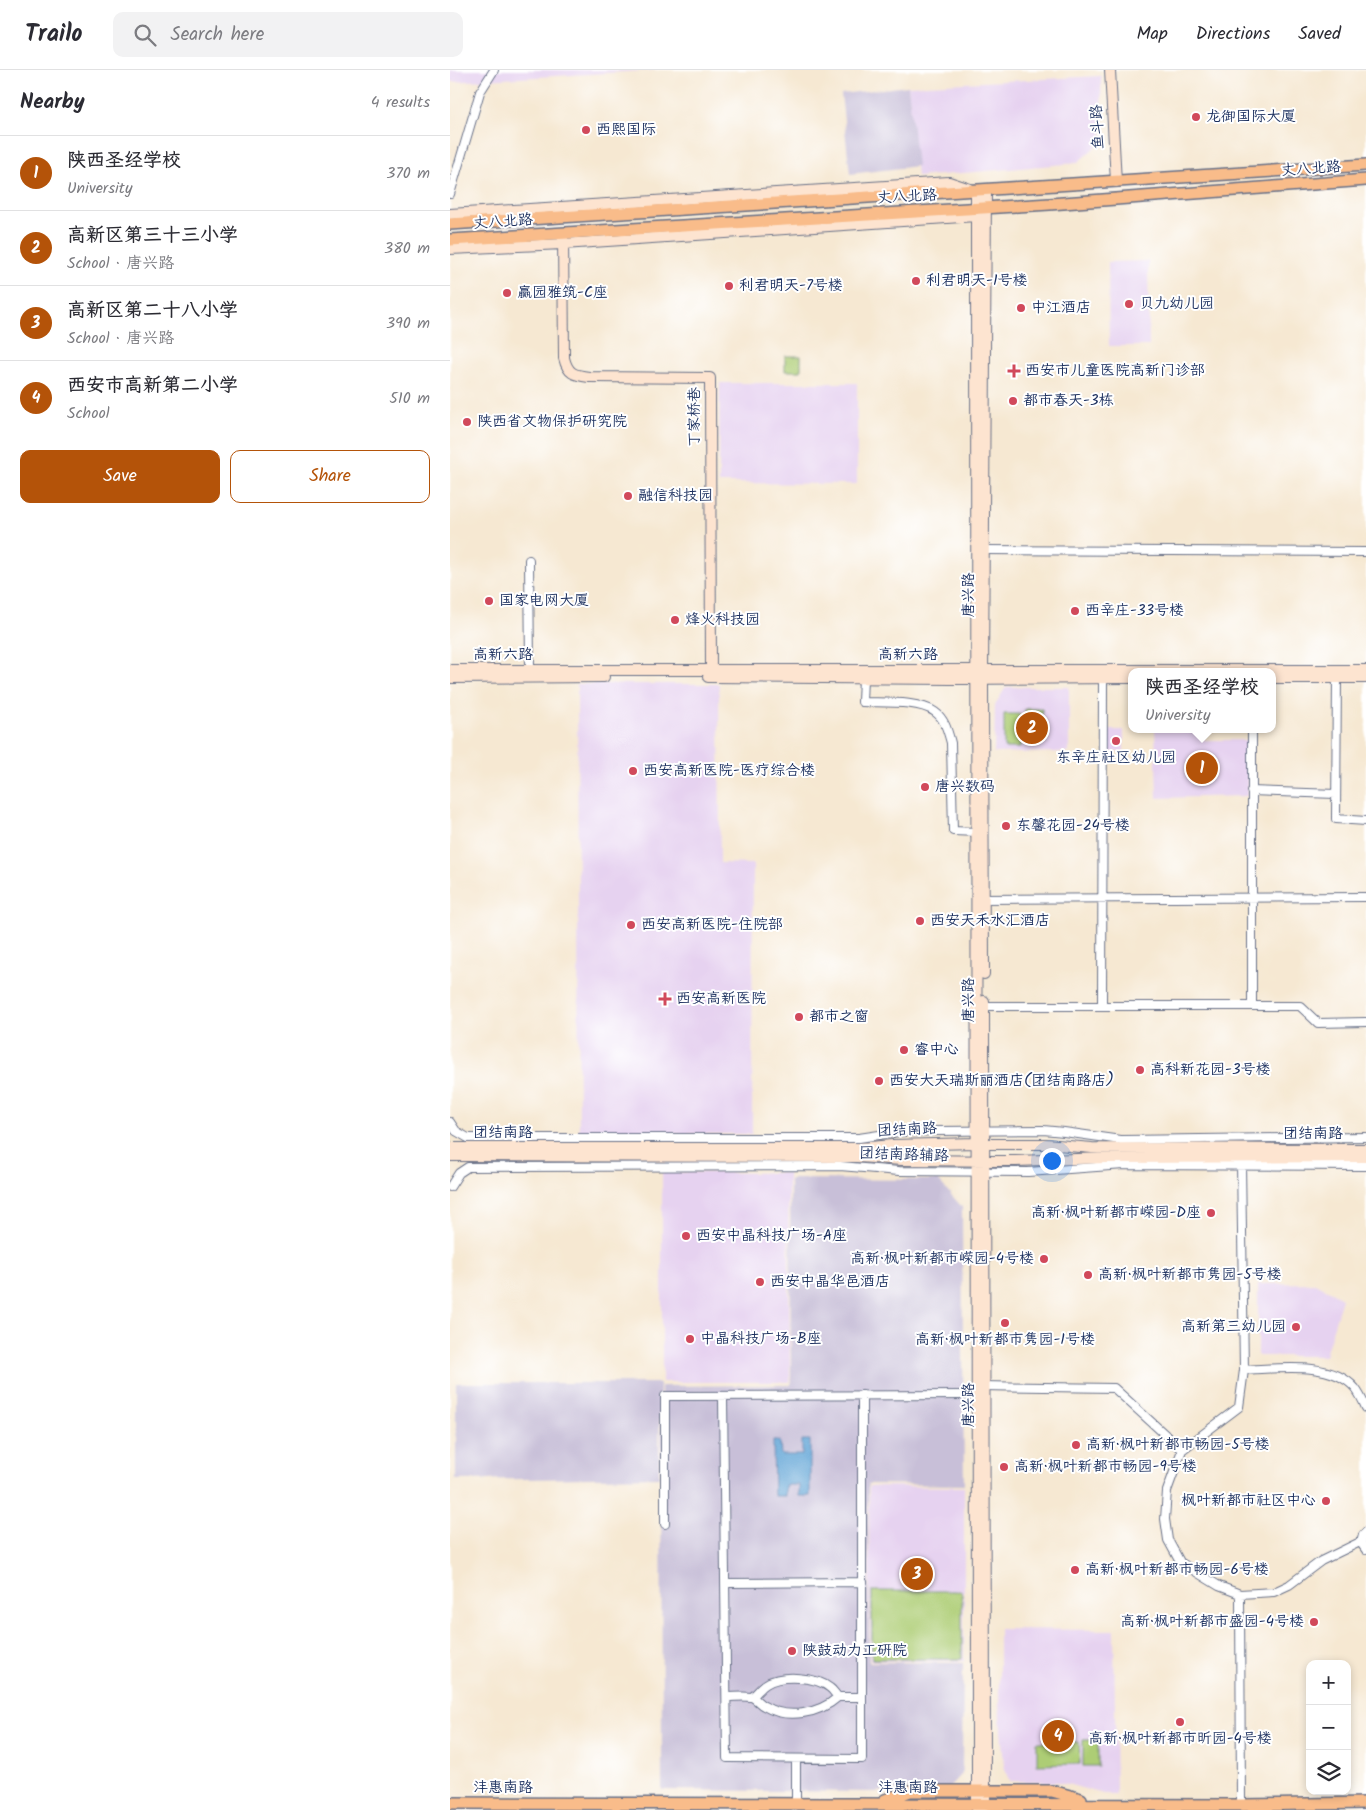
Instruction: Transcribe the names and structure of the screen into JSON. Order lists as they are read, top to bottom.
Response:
{
  "streets": {
    "main road": ["丈八北路", "沣惠南路"],
    "street": [
      "鱼斗路",
      "丁家桥巷",
      "唐兴路",
      "高新六路",
      "团结南路",
      "团结南路辅路"
    ]
  },
  "crossings": [
    ["鱼斗路", "丈八北路"],
    ["丈八北路", "丁家桥巷"],
    ["丈八北路", "唐兴路"],
    ["丁家桥巷", "高新六路"],
    ["唐兴路", "高新六路"],
    ["唐兴路", "团结南路"],
    ["唐兴路", "团结南路辅路"],
    ["唐兴路", "沣惠南路"],
    ["团结南路", "团结南路辅路"]
  ],
  "places": {
    "other": [
      "龙御国际大厦",
      "西熙国际",
      "利君明天-1号楼",
      "利君明天-7号楼",
      "赢园雅筑-C座",
      "贝九幼儿园",
      "中江酒店",
      "都市春天-3栋",
      "陕西省文物保护研究院",
      "融信科技园",
      "国家电网大厦",
      "西辛庄-33号楼",
      "烽火科技园",
      "东辛庄社区幼儿园",
      "西安高新医院-医疗综合楼",
      "唐兴数码",
      "东馨花园-24号楼",
      "西安天禾水汇酒店",
      "西安高新医院-住院部",
      "都市之窗",
      "睿中心",
      "高科新花园-3号楼",
      "西安大天瑞斯丽酒店(团结南路店)",
      "高新·枫叶新都市嵘园-D座",
      "西安中晶科技广场-A座",
      "高新·枫叶新都市嵘园-4号楼",
      "高新·枫叶新都市隽园-5号楼",
      "西安中晶华邑酒店",
      "高新·枫叶新都市隽园-1号楼",
      "高新第三幼儿园",
      "中晶科技广场-B座",
      "高新·枫叶新都市畅园-5号楼",
      "高新·枫叶新都市畅园-9号楼",
      "枫叶新都市社区中心",
      "高新·枫叶新都市畅园-6号楼",
      "高新·枫叶新都市盛园-4号楼",
      "陕鼓动力工研院",
      "高新·枫叶新都市昕园-4号楼"
    ],
    "health": ["西安市儿童医院高新门诊部", "西安高新医院"]
  },
  "page": {
    "header": "Trailo",
    "search": "Search here",
    "nav": ["Map", "Directions", "Saved"],
    "heading": ["Nearby", "4 results"],
    "list": [
      {
        "mark": "1",
        "name": "陕西圣经学校",
        "note": "University",
        "value": "370 m"
      },
      {
        "mark": "2",
        "name": "高新区第三十三小学",
        "note": "School · 唐兴路",
        "value": "380 m"
      },
      {
        "mark": "3",
        "name": "高新区第二十八小学",
        "note": "School · 唐兴路",
        "value": "390 m"
      },
      {
        "mark": "4",
        "name": "西安市高新第二小学",
        "note": "School",
        "value": "510 m"
      }
    ],
    "buttons": ["Save", "Share"],
    "popup": ["陕西圣经学校", "University"],
    "pins": [
      "2",
      "1",
      "3",
      "4"
    ],
    "map_buttons": ["+", "−"]
  }
}
